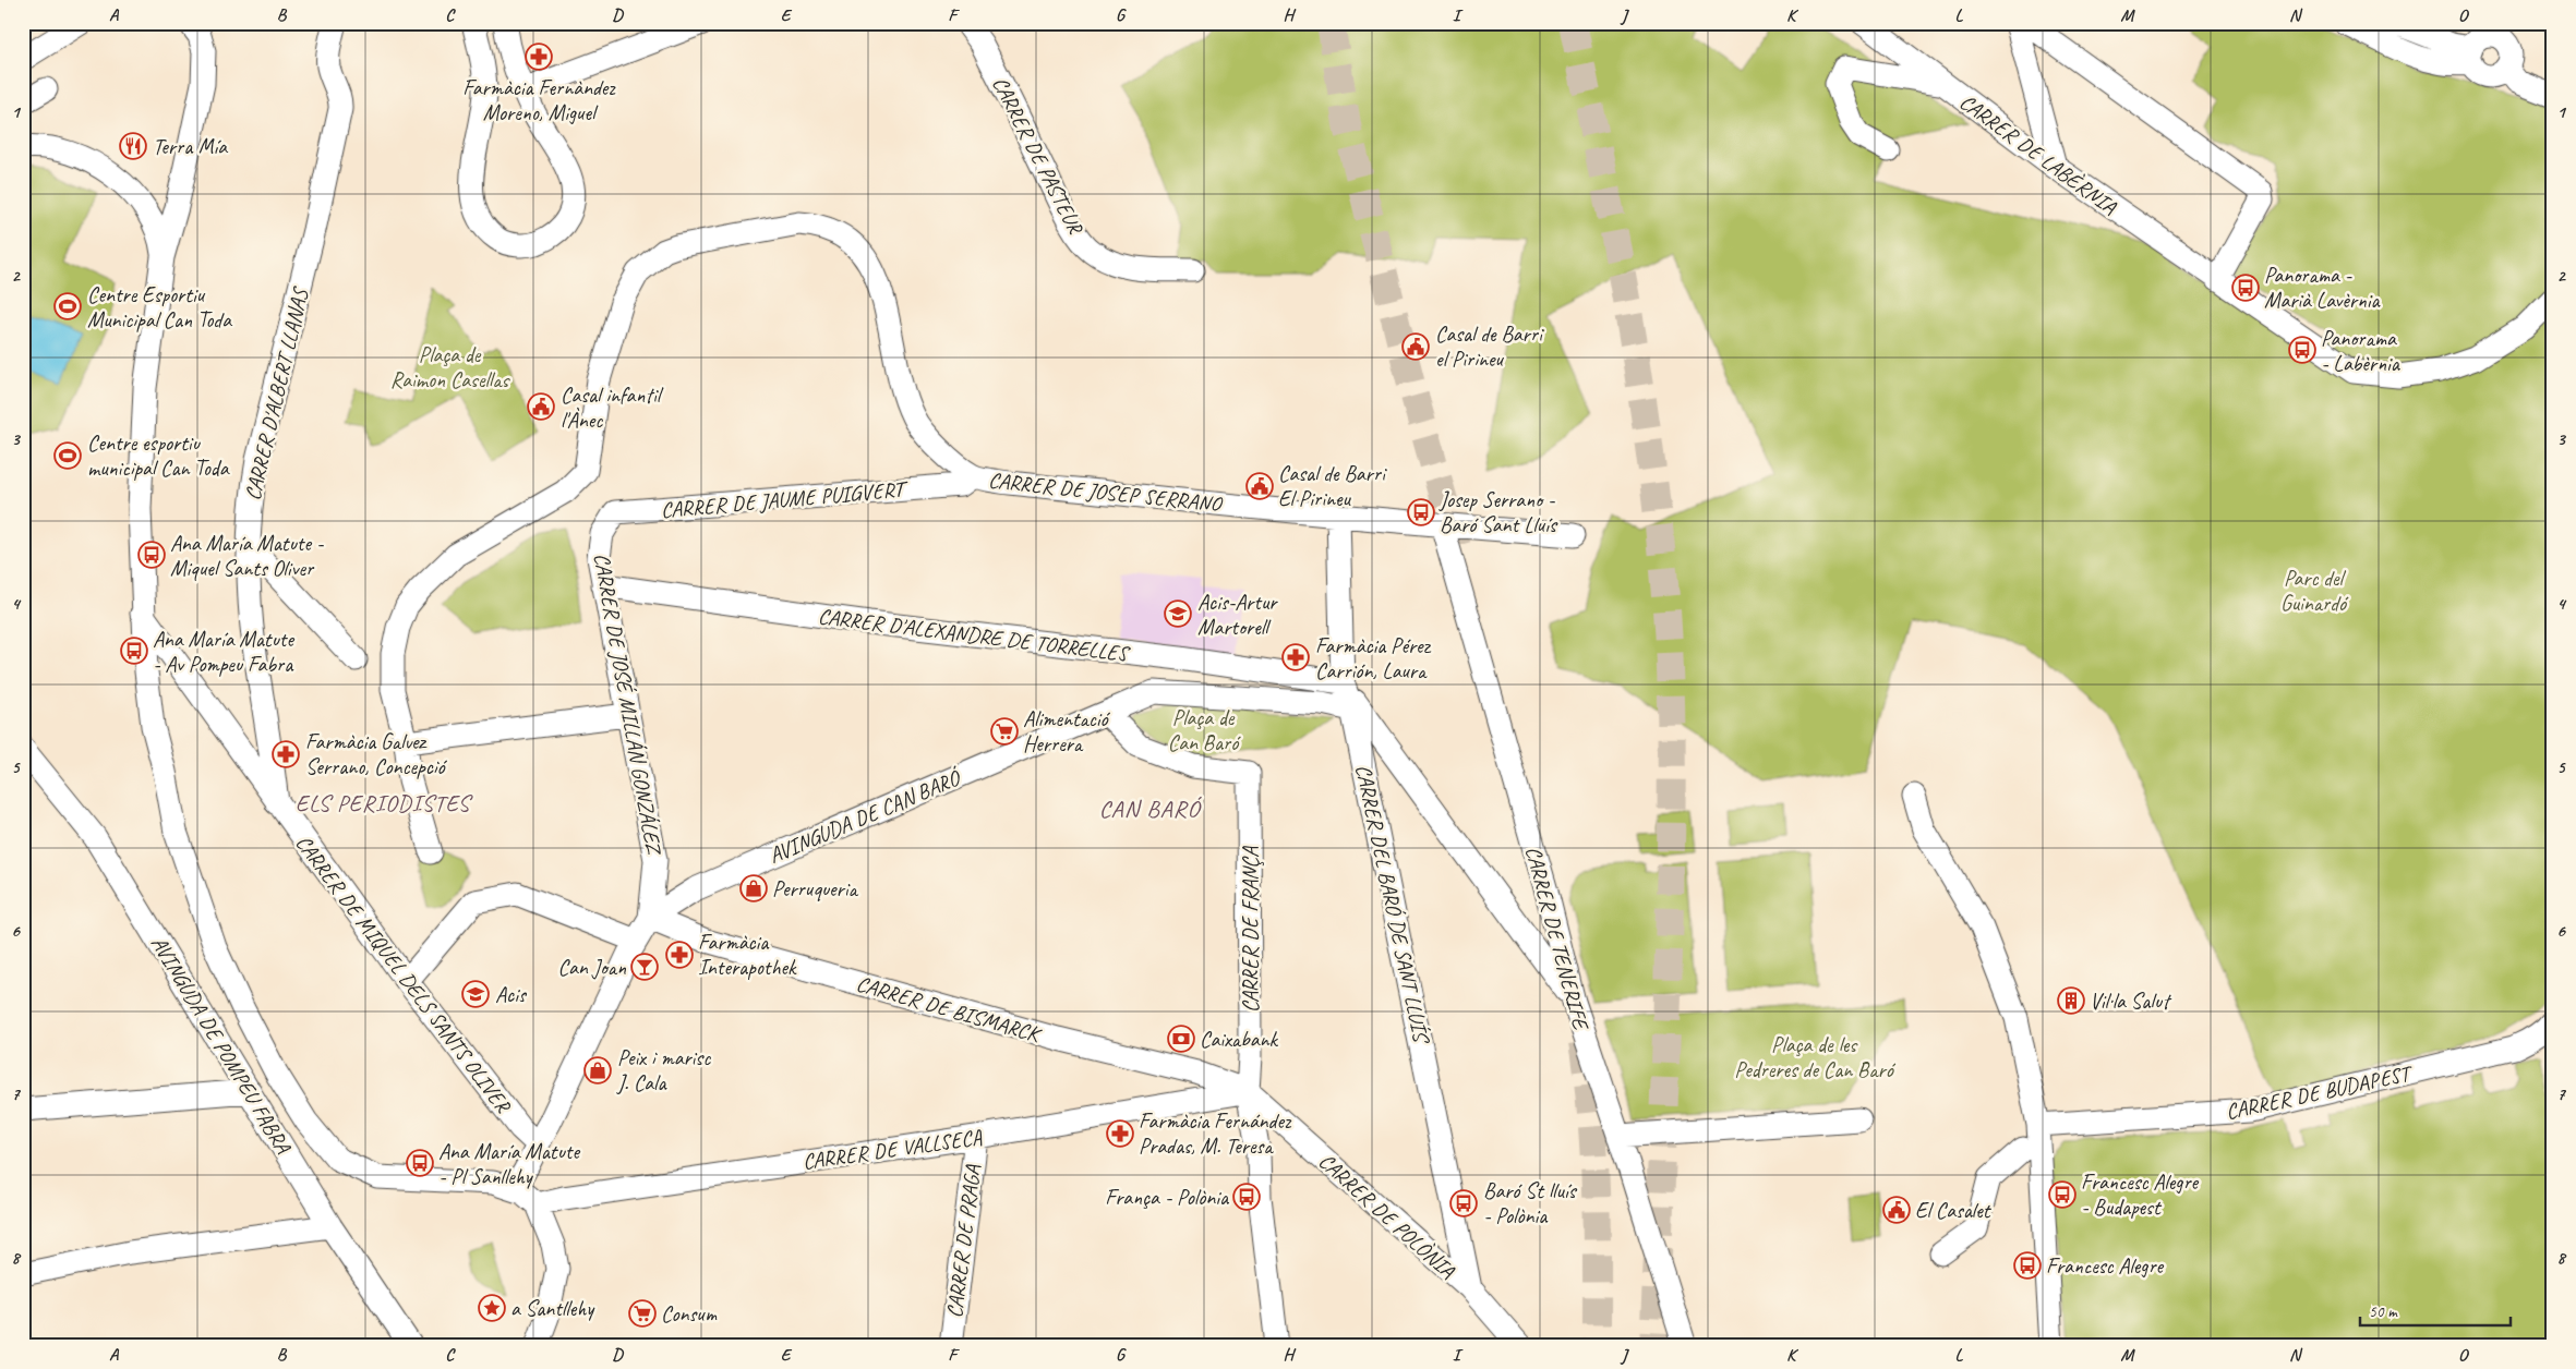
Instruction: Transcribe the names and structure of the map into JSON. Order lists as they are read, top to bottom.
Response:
{
  "streets": {
    "street": [
      "CARRER DE LABÈRNIA",
      "CARRER DE PASTEUR",
      "CARRER D'ALBERT LLANAS",
      "CARRER DE JOSEP SERRANO",
      "CARRER DE JAUME PUIGVERT",
      "CARRER D'ALEXANDRE DE TORRELLES",
      "CARRER DE JOSÉ MILLÁN GONZÁLEZ",
      "AVINGUDA DE CAN BARÓ",
      "CARRER DEL BARÓ DE SANT LLUÍS",
      "CARRER DE FRANÇA",
      "CARRER DE TENERIFE",
      "CARRER DE MIQUEL DELS SANTS OLIVER",
      "CARRER DE BISMARCK",
      "AVINGUDA DE POMPEU FABRA",
      "CARRER DE BUDAPEST",
      "CARRER DE VALLSECA",
      "CARRER DE POLÒNIA",
      "CARRER DE PRAGA"
    ]
  },
  "crossings": [
    ["CARRER D'ALBERT LLANAS", "CARRER DE MIQUEL DELS SANTS OLIVER"],
    ["CARRER DE JOSEP SERRANO", "CARRER DE JAUME PUIGVERT"],
    ["CARRER DE JOSEP SERRANO", "CARRER DEL BARÓ DE SANT LLUÍS"],
    ["CARRER DE JOSEP SERRANO", "CARRER DE TENERIFE"],
    ["CARRER DE JAUME PUIGVERT", "CARRER DE JOSÉ MILLÁN GONZÁLEZ"],
    ["CARRER D'ALEXANDRE DE TORRELLES", "CARRER DE JOSÉ MILLÁN GONZÁLEZ"],
    ["CARRER D'ALEXANDRE DE TORRELLES", "CARRER DEL BARÓ DE SANT LLUÍS"],
    ["CARRER DE JOSÉ MILLÁN GONZÁLEZ", "AVINGUDA DE CAN BARÓ"],
    ["CARRER DE JOSÉ MILLÁN GONZÁLEZ", "CARRER DE BISMARCK"],
    ["AVINGUDA DE CAN BARÓ", "CARRER DE FRANÇA"],
    ["AVINGUDA DE CAN BARÓ", "CARRER DE MIQUEL DELS SANTS OLIVER"],
    ["AVINGUDA DE CAN BARÓ", "CARRER DE BISMARCK"],
    ["CARRER DEL BARÓ DE SANT LLUÍS", "CARRER DE POLÒNIA"],
    ["CARRER DE FRANÇA", "CARRER DE BISMARCK"],
    ["CARRER DE FRANÇA", "CARRER DE VALLSECA"],
    ["CARRER DE FRANÇA", "CARRER DE POLÒNIA"],
    ["CARRER DE BISMARCK", "CARRER DE VALLSECA"],
    ["CARRER DE BISMARCK", "CARRER DE POLÒNIA"],
    ["CARRER DE VALLSECA", "CARRER DE POLÒNIA"],
    ["CARRER DE VALLSECA", "CARRER DE PRAGA"]
  ],
  "districts": ["ELS PERIODISTES", "CAN BARÓ"],
  "parks": [
    "Plaça de Raimon Casellas",
    "Parc del Guinardó",
    "Plaça de Can Baró",
    "Plaça de les Pedreres de Can Baró"
  ],
  "places": {
    "pharmacy": [
      "Farmàcia Fernàndez Moreno, Miguel",
      "Farmàcia Pérez Carrión, Laura",
      "Farmàcia Galvez Serrano, Concepció",
      "Farmàcia Interapothek",
      "Farmàcia Fernández Pradas, M. Teresa"
    ],
    "restaurant": ["Terra Mía"],
    "bus stop": [
      "Panorama - Marià Lavèrnia",
      "Panorama - Labèrnia",
      "Josep Serrano - Baró Sant Lluís",
      "Ana María Matute - Miquel Sants Oliver",
      "Ana María Matute - Av Pompeu Fabra",
      "Ana María Matute - Pl Sanllehy",
      "Francesc Alegre - Budapest",
      "França - Polònia",
      "Baró St lluís - Polònia",
      "Francesc Alegre"
    ],
    "sports": ["Centre Esportiu Municipal Can Toda", "Centre esportiu municipal Can Toda"],
    "public building": [
      "Casal de Barri el Pirineu",
      "Casal infantil l'Ànec",
      "Casal de Barri El Pirineu",
      "El Casalet"
    ],
    "school or university": ["Acis-Artur Martorell", "Acis"],
    "supermarket": ["Alimentació Herrera", "Consum"],
    "shop": ["Perruqueria", "Peix i marisc J. Cala"],
    "bar": ["Can Joan"],
    "building": ["Vil·la Salut"],
    "bank": ["Caixabank"],
    "place": ["a Santllehy"]
  },
  "scale_bar": "50 m",
  "grid": {
    "columns": [
      "A",
      "B",
      "C",
      "D",
      "E",
      "F",
      "G",
      "H",
      "I",
      "J",
      "K",
      "L",
      "M",
      "N",
      "O"
    ],
    "rows": [
      "1",
      "2",
      "3",
      "4",
      "5",
      "6",
      "7",
      "8"
    ]
  }
}
